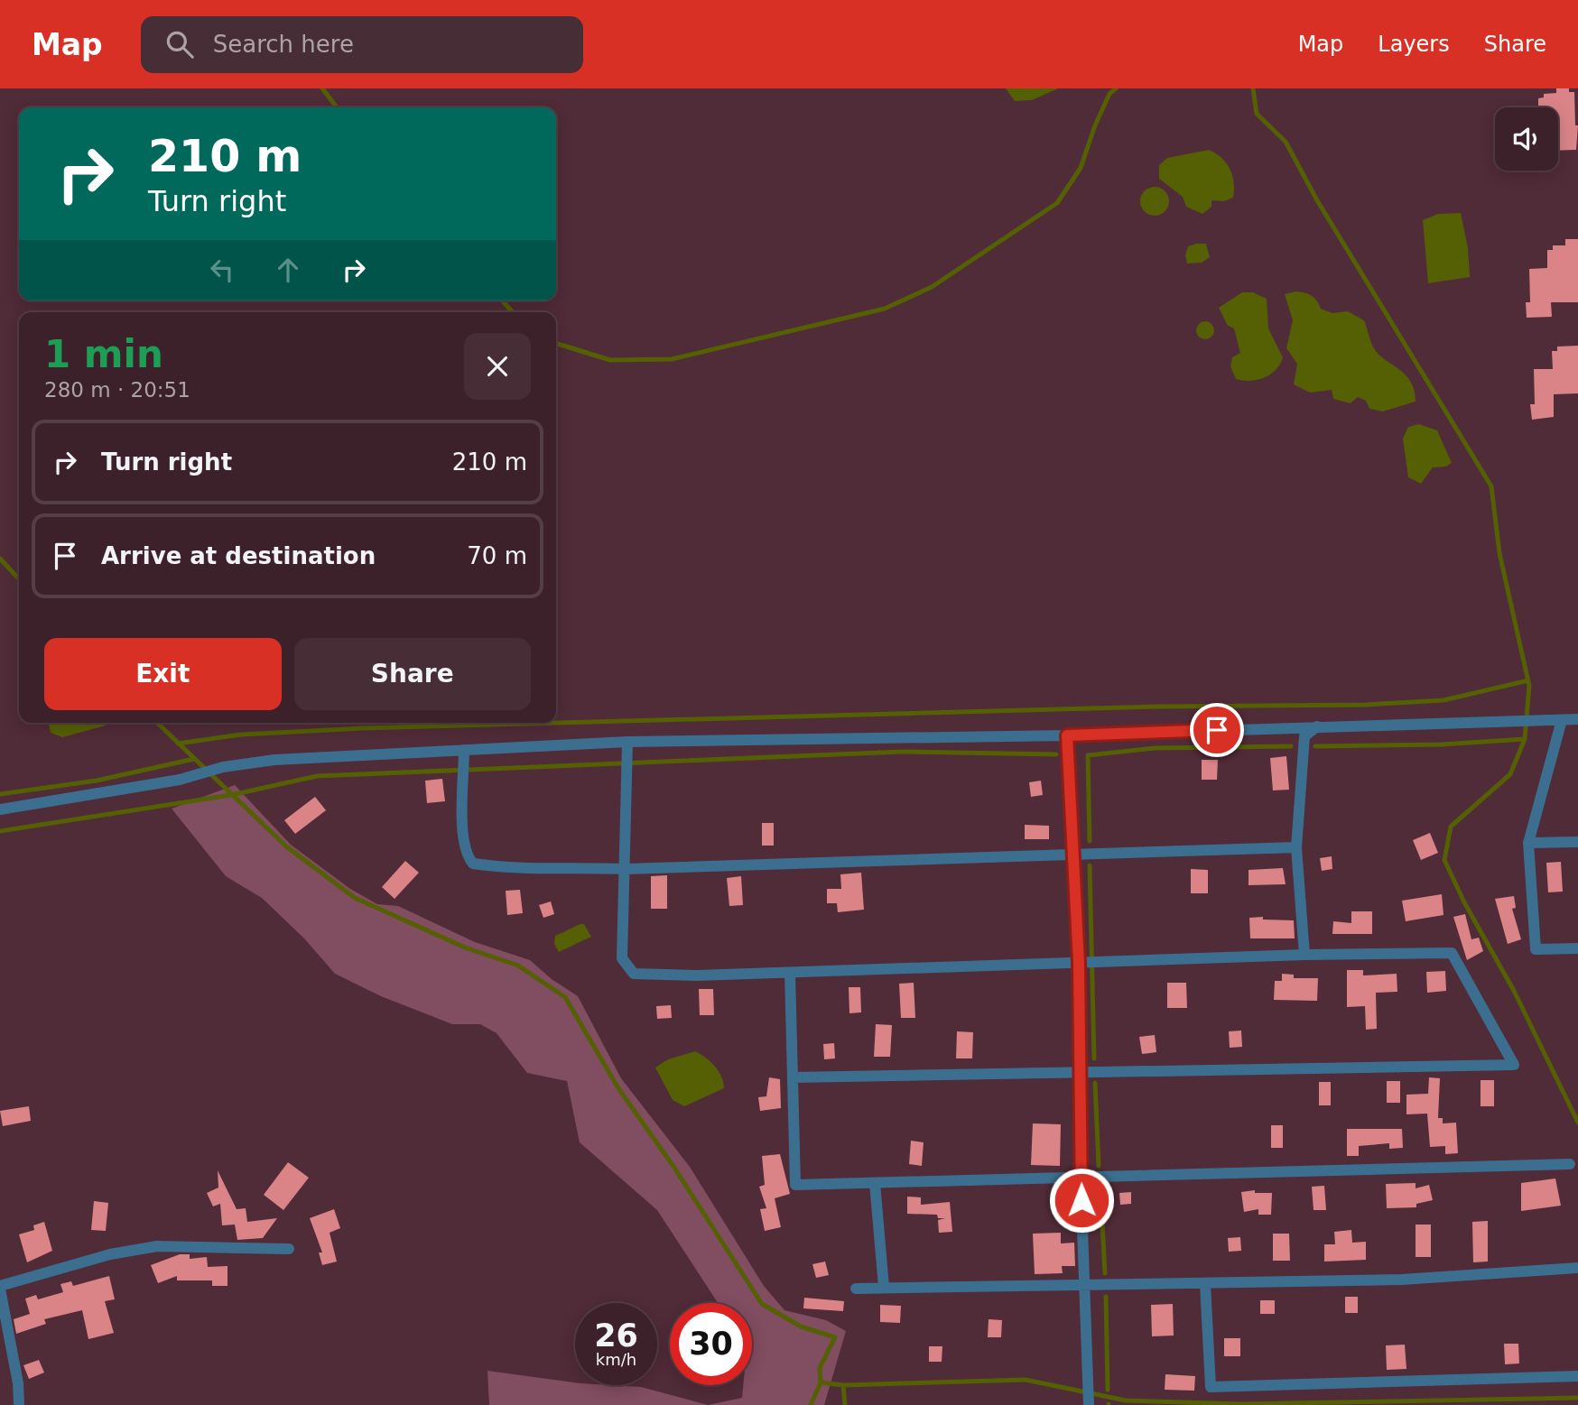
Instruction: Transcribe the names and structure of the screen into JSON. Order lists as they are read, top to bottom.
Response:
{
  "page": {
    "header": "Map",
    "search": "Search here",
    "nav": ["Map", "Layers", "Share"],
    "turn": ["210 m", "Turn right"],
    "heading": ["1 min", "280 m · 20:51"],
    "list": [
      {
        "name": "Turn right",
        "value": "210 m"
      },
      {
        "name": "Arrive at destination",
        "value": "70 m"
      }
    ],
    "buttons": ["Exit", "Share"],
    "speed": "26 km/h",
    "limit": "30"
  }
}
